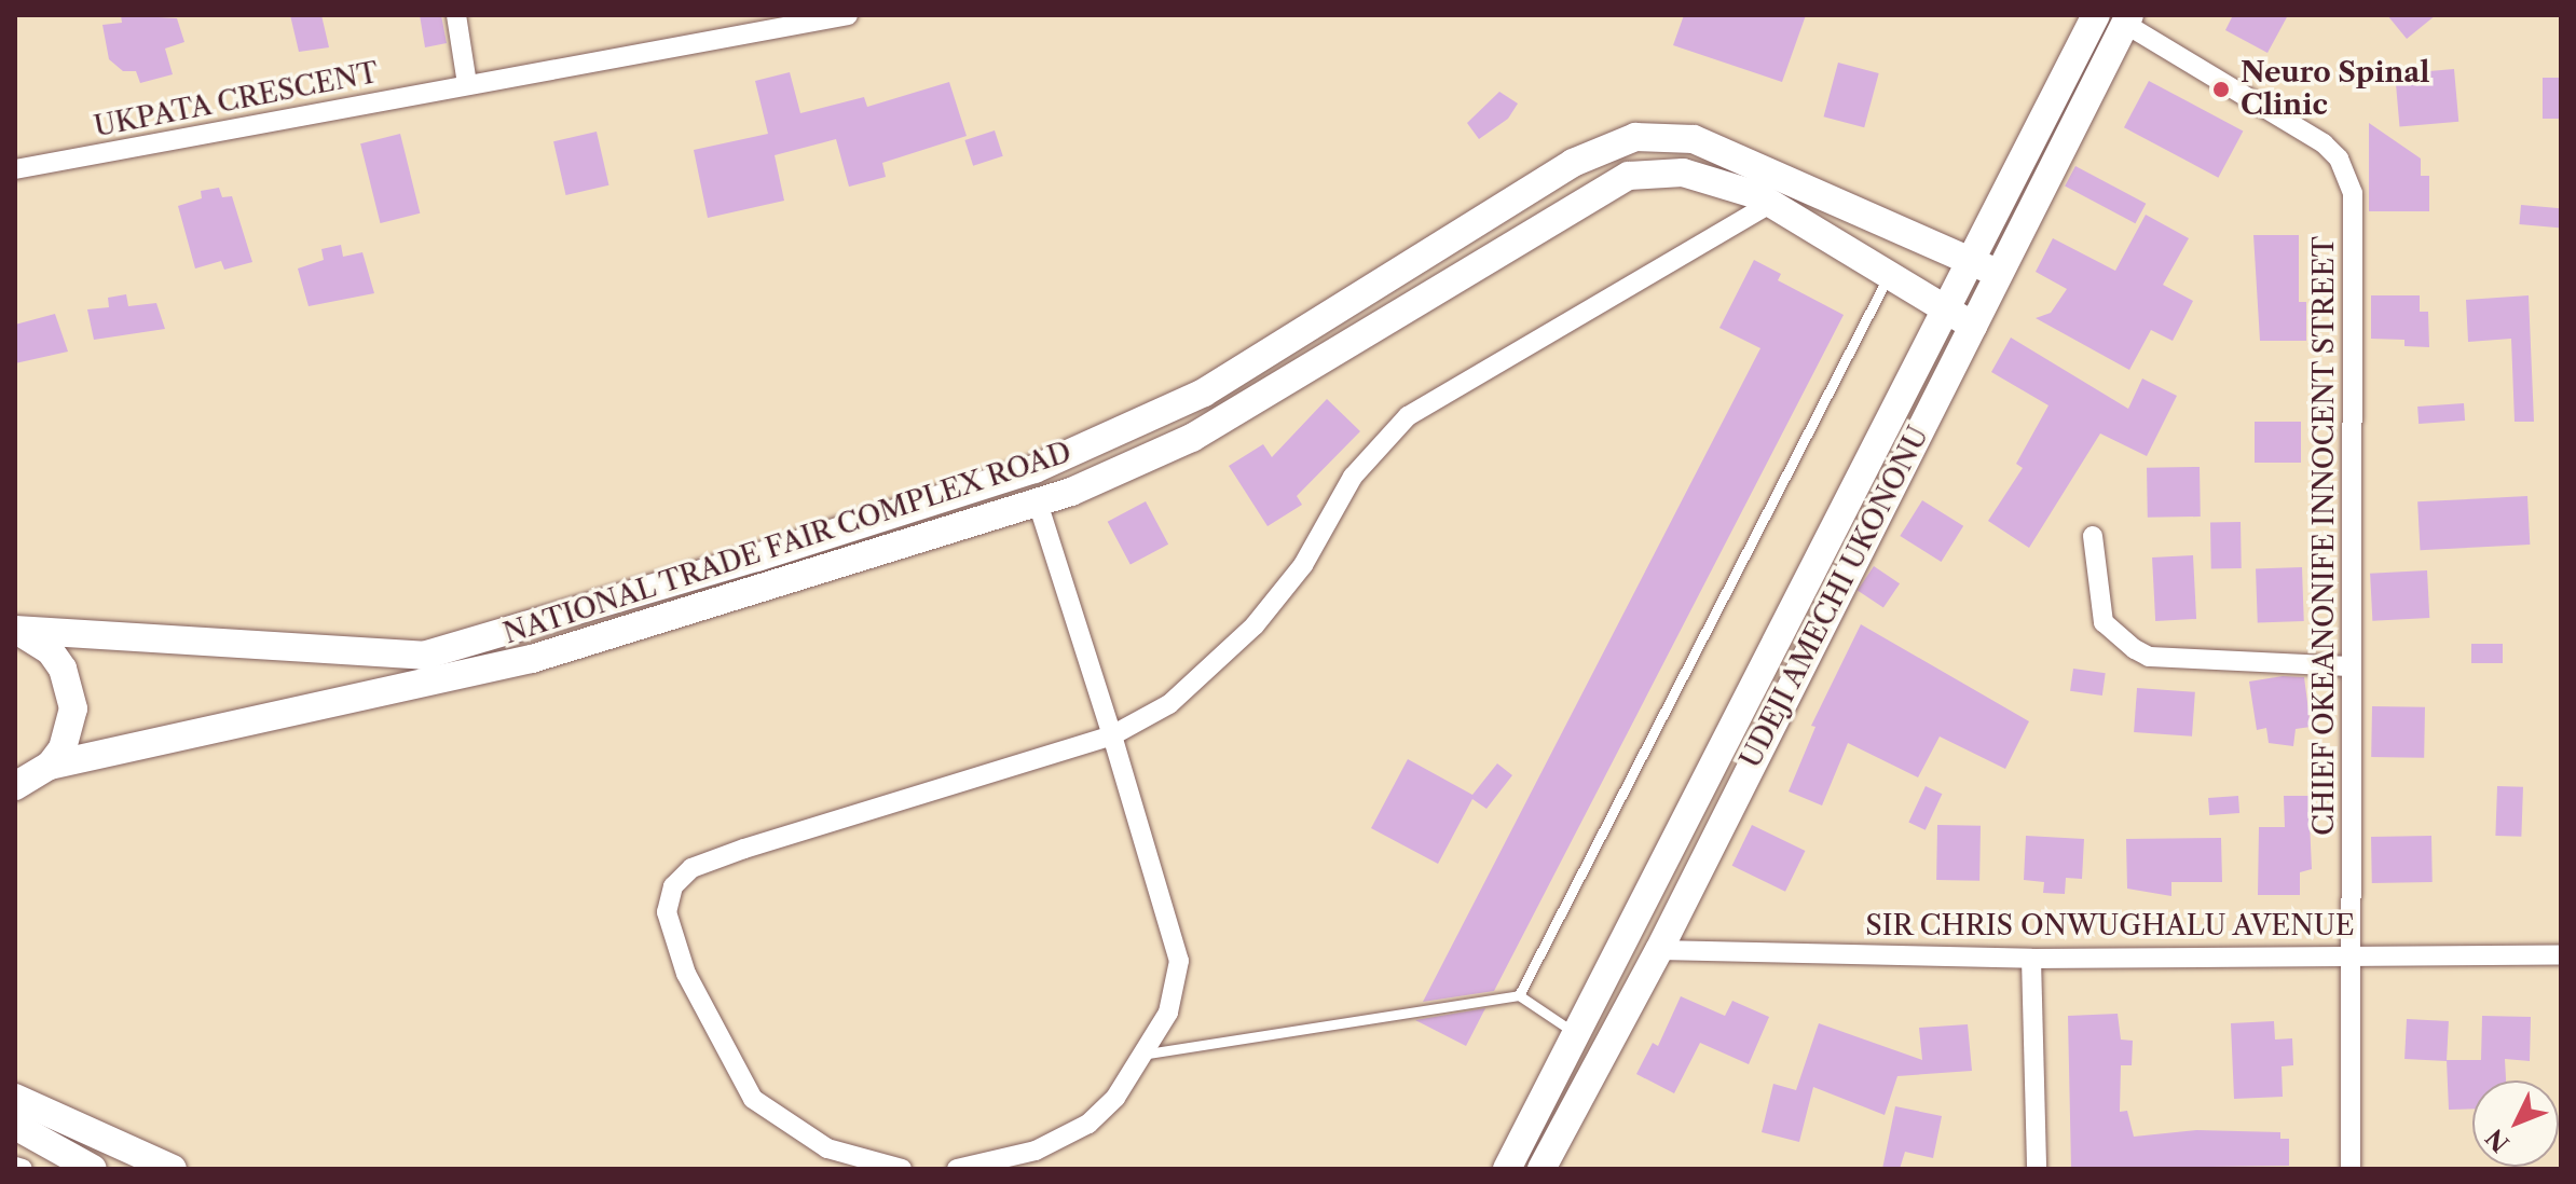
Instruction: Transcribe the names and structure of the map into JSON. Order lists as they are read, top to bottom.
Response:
{
  "streets": {
    "main road": ["NATIONAL TRADE FAIR COMPLEX ROAD", "UDEJI AMECHI UKONONU"],
    "street": ["UKPATA CRESCENT", "CHIEF OKEANONIFE INNOCENT STREET", "SIR CHRIS ONWUGHALU AVENUE"]
  },
  "crossings": [
    ["CHIEF OKEANONIFE INNOCENT STREET", "UDEJI AMECHI UKONONU"],
    ["CHIEF OKEANONIFE INNOCENT STREET", "SIR CHRIS ONWUGHALU AVENUE"],
    ["NATIONAL TRADE FAIR COMPLEX ROAD", "UDEJI AMECHI UKONONU"],
    ["UDEJI AMECHI UKONONU", "SIR CHRIS ONWUGHALU AVENUE"]
  ],
  "places": ["Neuro Spinal Clinic"],
  "north": "bottom left"
}
